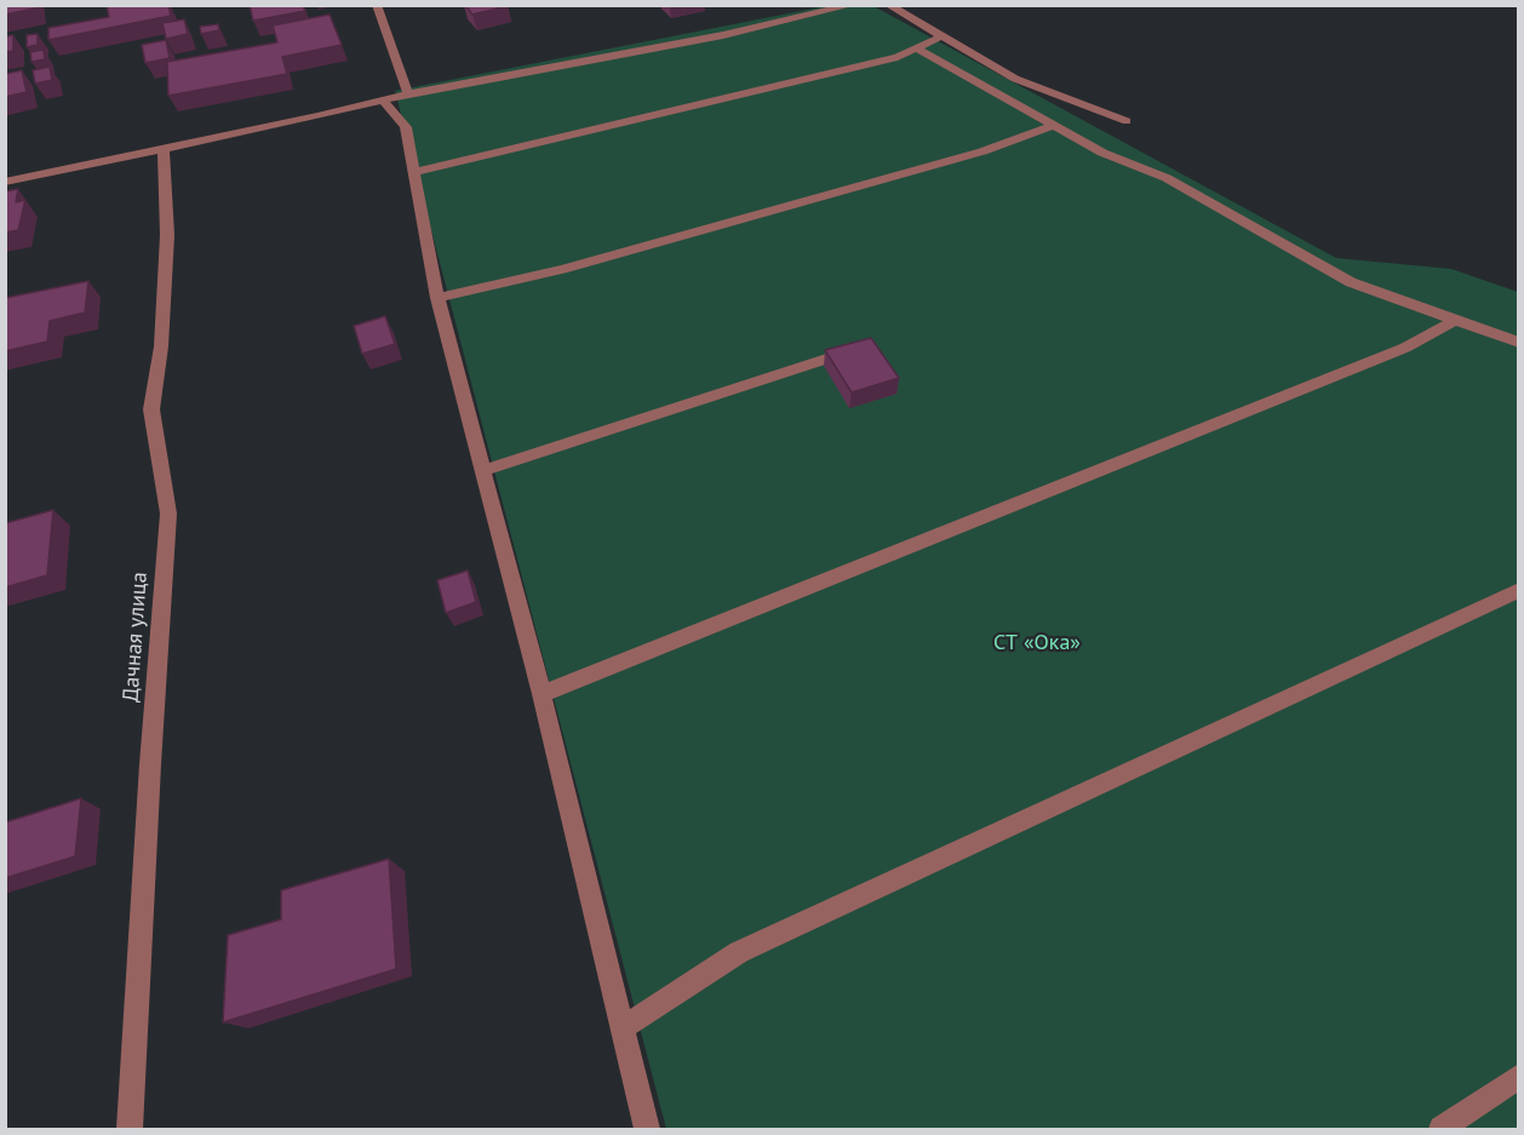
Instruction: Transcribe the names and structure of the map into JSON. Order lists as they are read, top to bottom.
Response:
{
  "streets": {
    "street": ["Дачная улица"]
  },
  "parks": ["СТ «Ока»"]
}
